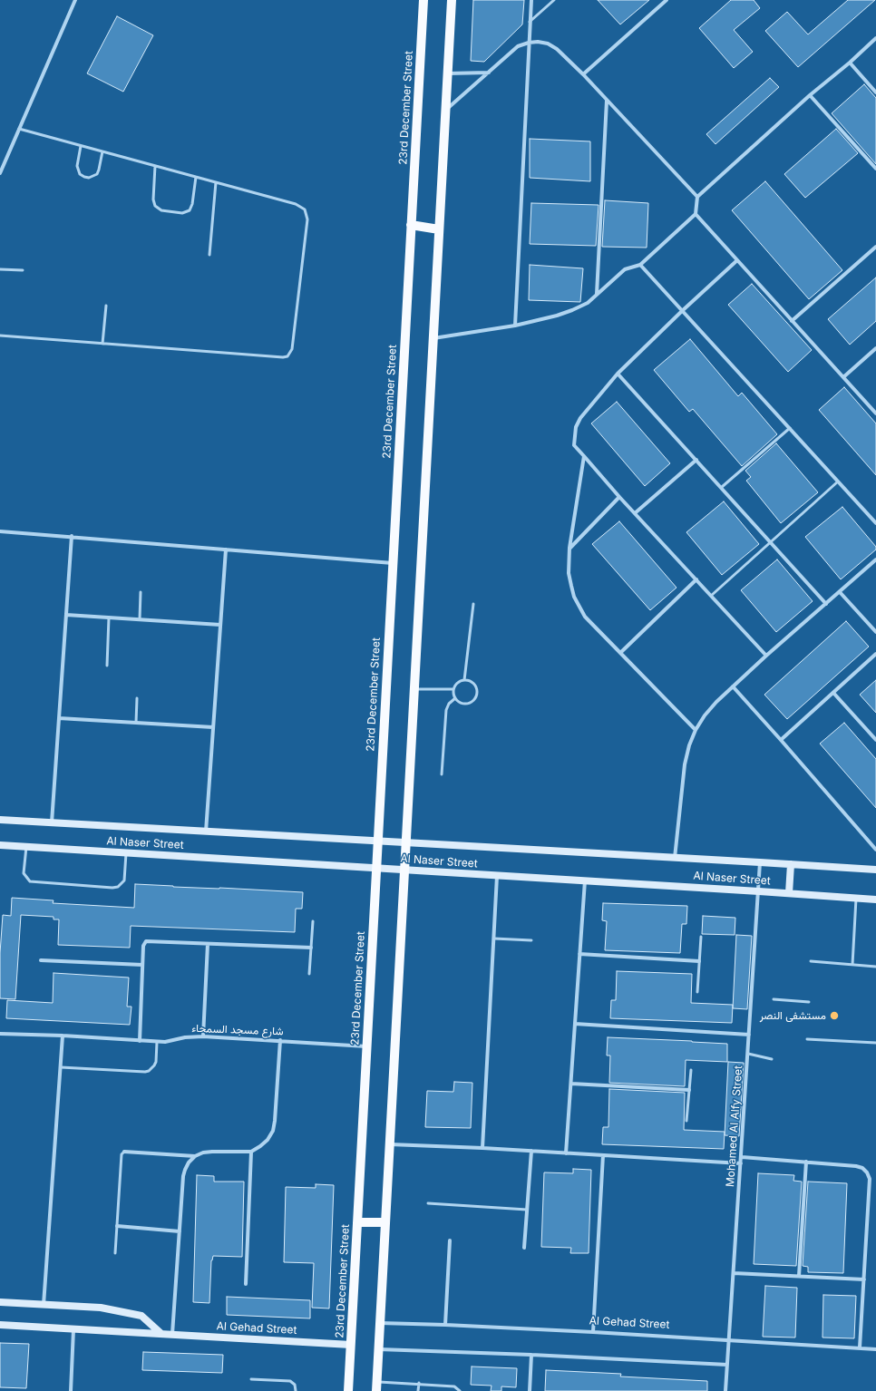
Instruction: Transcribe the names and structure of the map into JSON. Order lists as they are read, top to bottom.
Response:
{
  "streets": {
    "main road": ["23rd December Street"],
    "street": [
      "Al Naser Street",
      "شارع مسجد السمحاء",
      "Mohamed Al Alfy Street",
      "Al Gehad Street"
    ]
  },
  "crossings": [
    ["23rd December Street", "Al Naser Street"],
    ["23rd December Street", "شارع مسجد السمحاء"],
    ["23rd December Street", "Al Gehad Street"],
    ["Al Naser Street", "Mohamed Al Alfy Street"],
    ["Mohamed Al Alfy Street", "Al Gehad Street"]
  ],
  "places": ["مستشفى النصر"]
}
